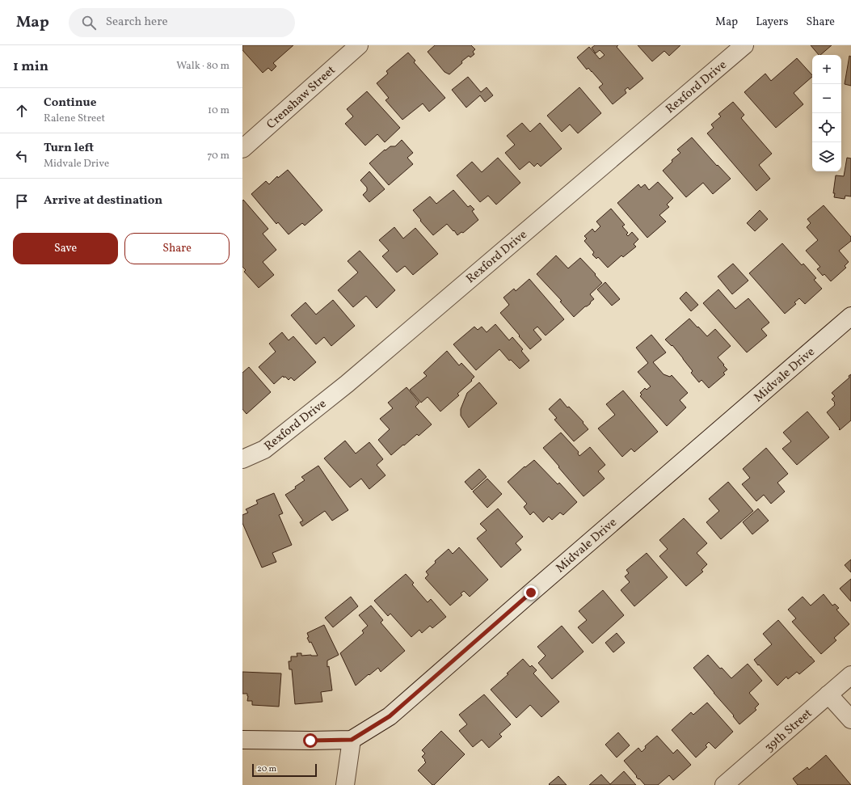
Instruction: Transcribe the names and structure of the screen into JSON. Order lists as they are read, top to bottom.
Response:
{
  "streets": {
    "street": [
      "Rexford Drive",
      "Crenshaw Street",
      "Midvale Drive",
      "39th Street"
    ]
  },
  "scale_bar": "20 m",
  "page": {
    "header": "Map",
    "search": "Search here",
    "nav": ["Map", "Layers", "Share"],
    "heading": ["1 min", "Walk · 80 m"],
    "map_buttons": ["+", "−"],
    "list": [
      ["Continue", "Ralene Street", "10 m"],
      ["Turn left", "Midvale Drive", "70 m"],
      "Arrive at destination"
    ],
    "buttons": ["Save", "Share"],
    "scale": "20 m"
  }
}
